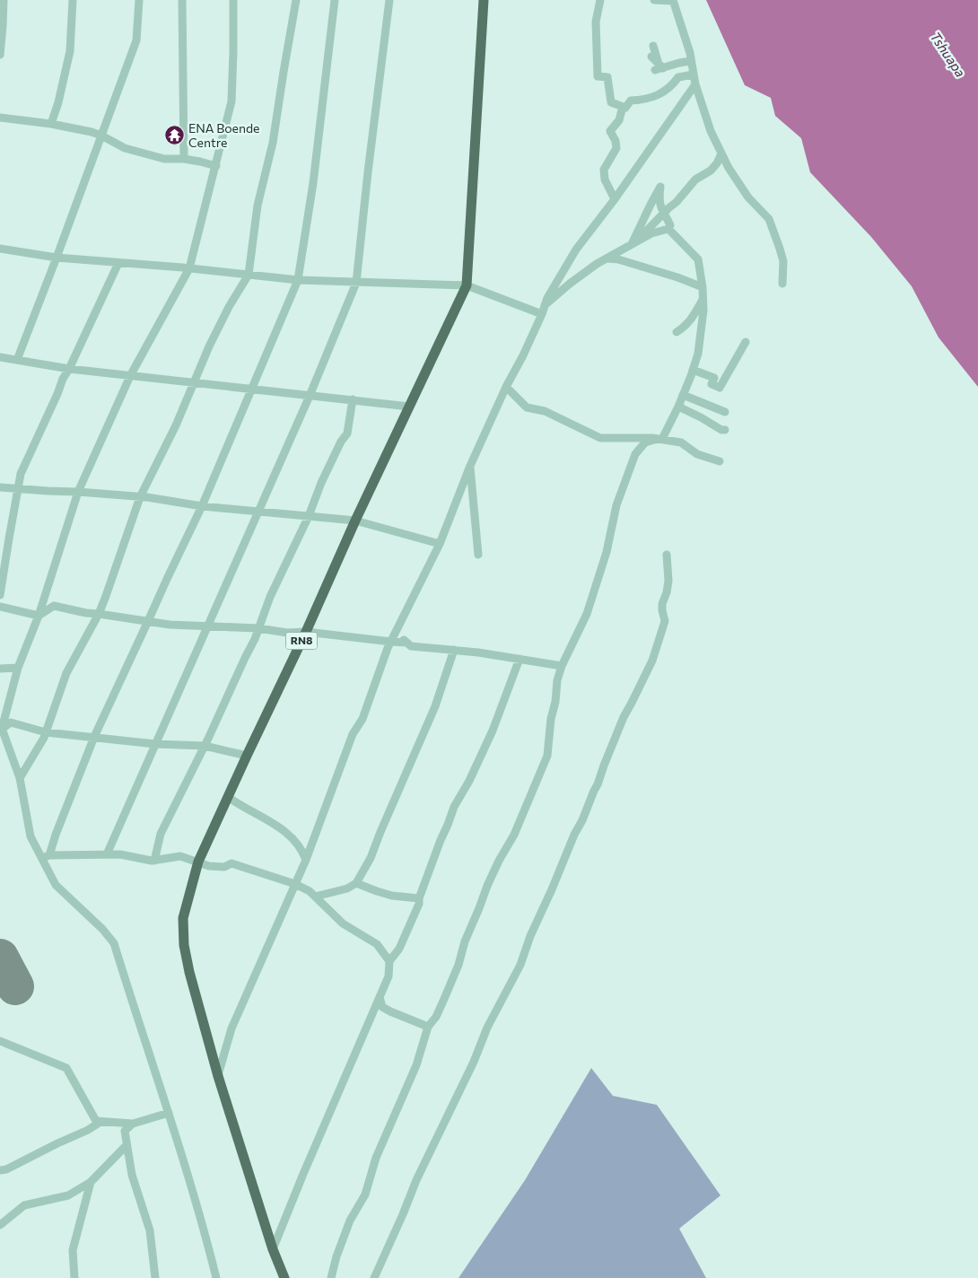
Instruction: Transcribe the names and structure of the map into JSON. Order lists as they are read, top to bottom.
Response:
{
  "streets": {
    "main road": ["RN8"]
  },
  "water": ["Tshuapa"],
  "places": {
    "temple": ["ENA Boende Centre"]
  }
}
